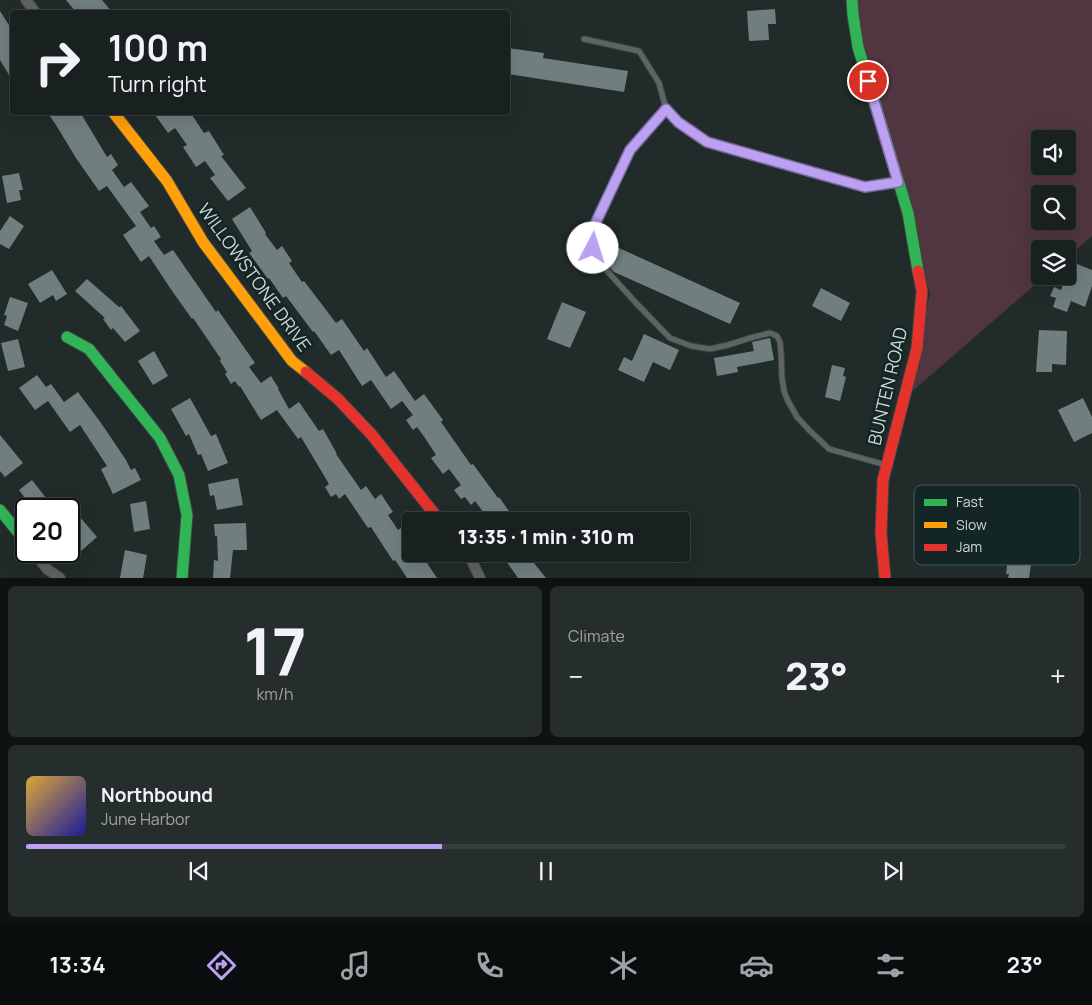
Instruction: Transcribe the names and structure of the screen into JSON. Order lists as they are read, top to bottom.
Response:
{
  "streets": {
    "street": ["WILLOWSTONE DRIVE", "BUNTEN ROAD"]
  },
  "legend": ["Fast", "Slow", "Jam"],
  "page": {
    "turn": ["100 m", "Turn right"],
    "limit": "20",
    "trip": "13:35 · 1 min · 310 m",
    "tile": [
      ["17", "km/h"],
      "Climate"
    ],
    "heat": ["−", "23°", "+"],
    "song": ["Northbound", "June Harbor"],
    "tabs": ["13:34", "23°"]
  }
}
